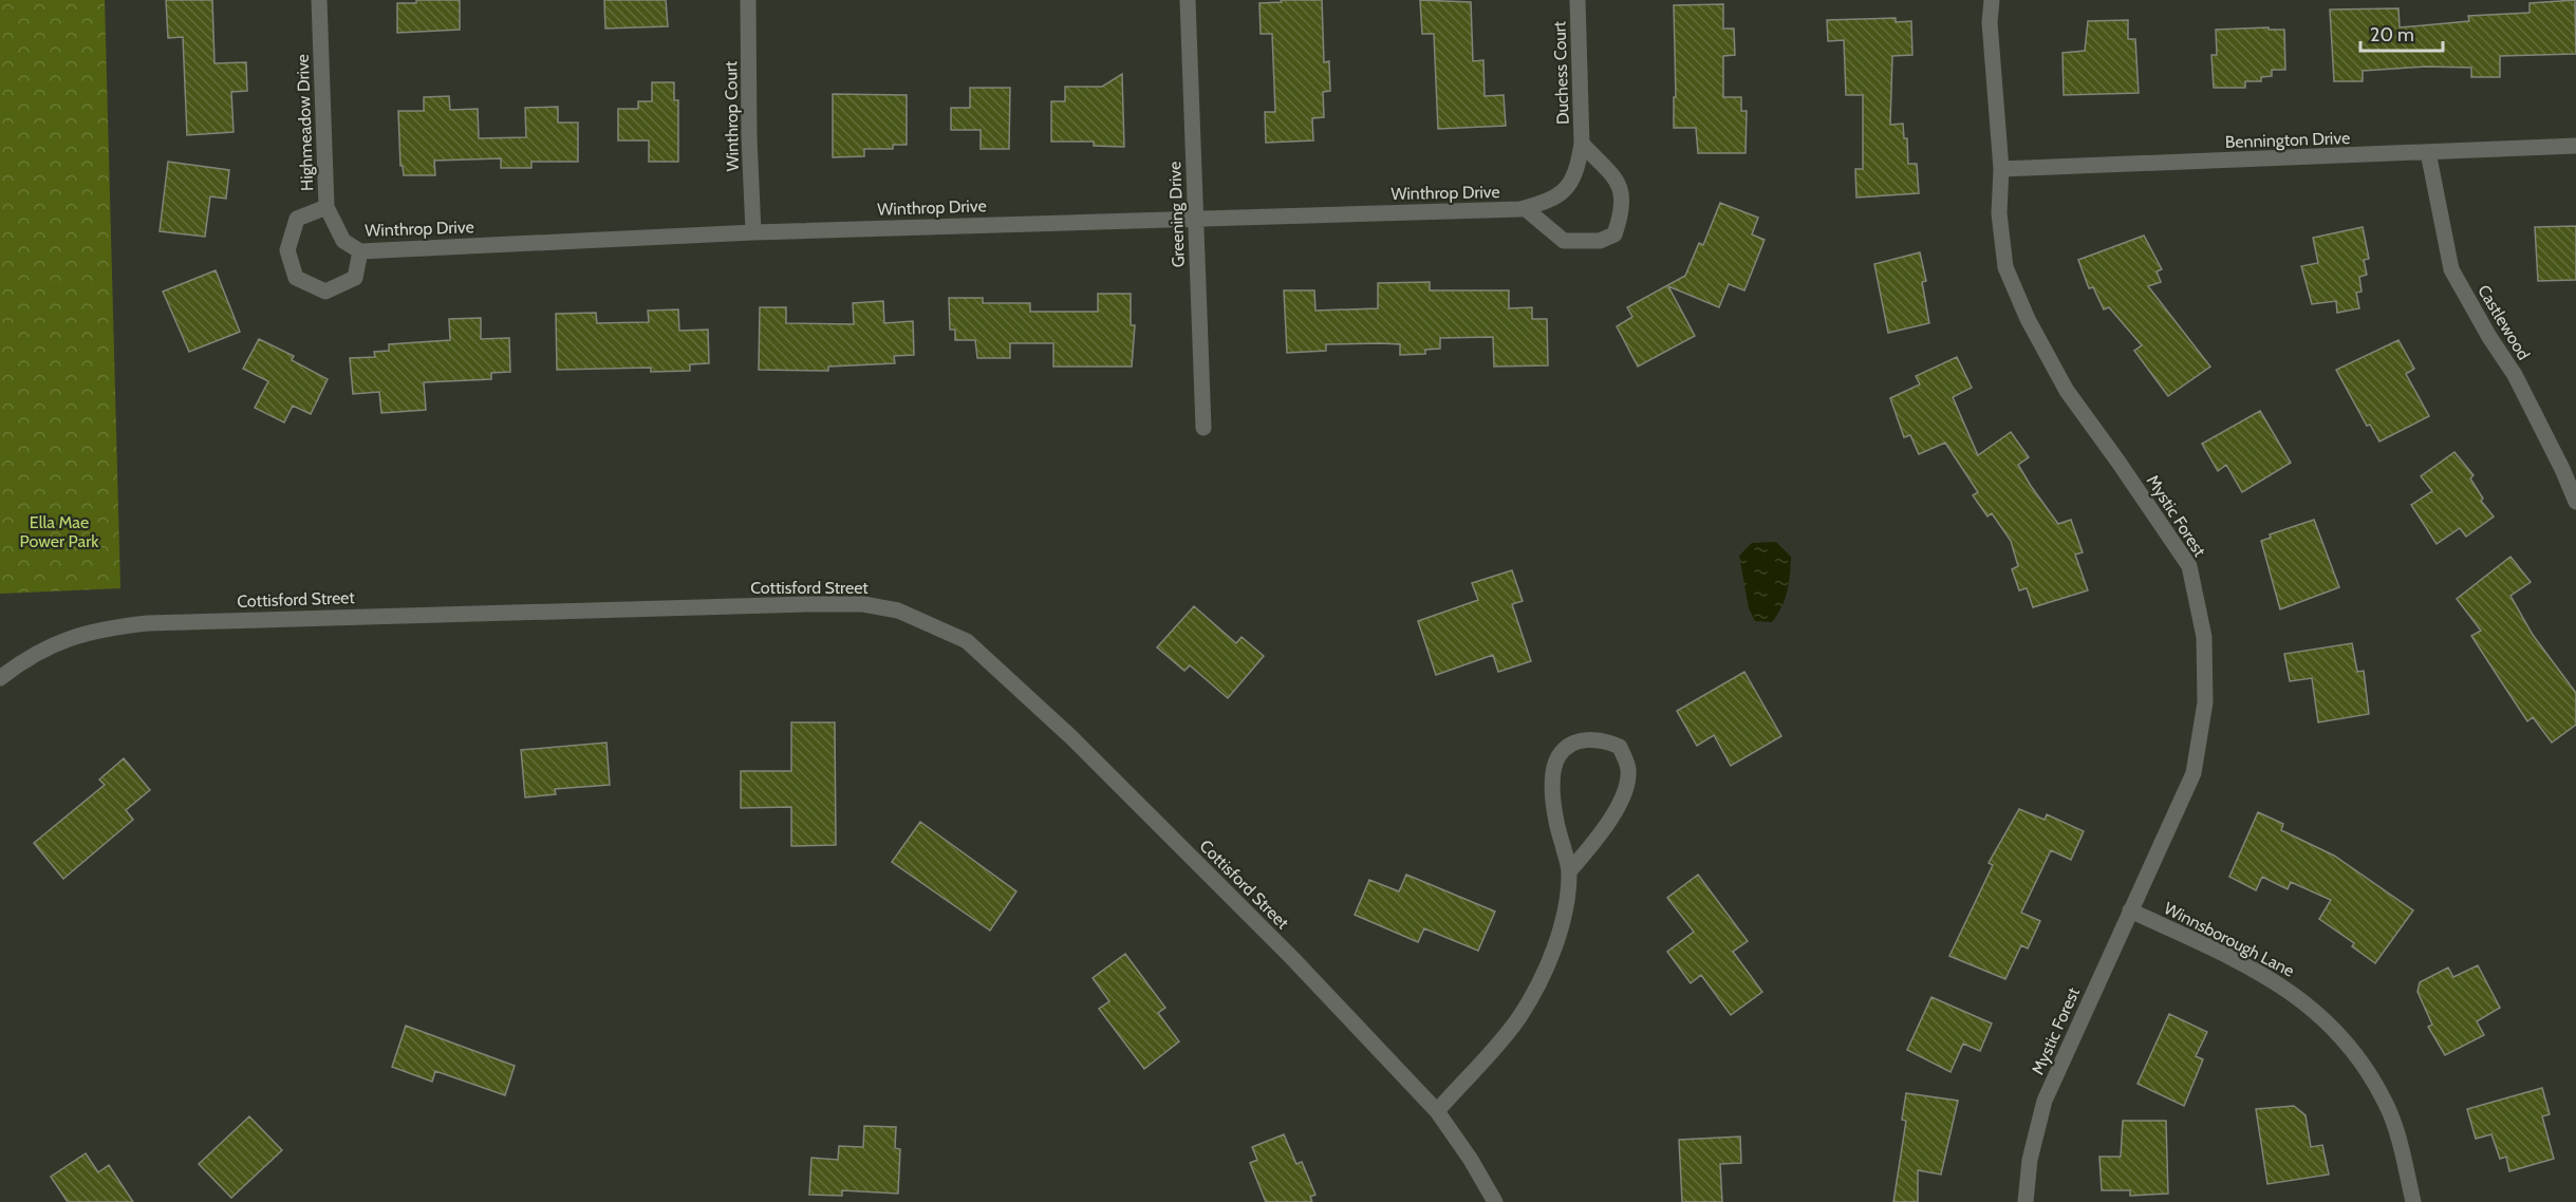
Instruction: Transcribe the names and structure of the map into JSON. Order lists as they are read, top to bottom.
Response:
{
  "streets": {
    "street": [
      "Duchess Court",
      "Winthrop Court",
      "Highmeadow Drive",
      "Bennington Drive",
      "Winthrop Drive",
      "Greening Drive",
      "Castlewood",
      "Mystic Forest",
      "Cottisford Street",
      "Winnsborough Lane"
    ]
  },
  "crossings": [
    ["Duchess Court", "Winthrop Drive"],
    ["Winthrop Court", "Winthrop Drive"],
    ["Highmeadow Drive", "Winthrop Drive"],
    ["Bennington Drive", "Castlewood"],
    ["Bennington Drive", "Mystic Forest"],
    ["Winthrop Drive", "Greening Drive"],
    ["Mystic Forest", "Winnsborough Lane"]
  ],
  "parks": ["Ella Mae Power Park"],
  "scale_bar": "20 m"
}
